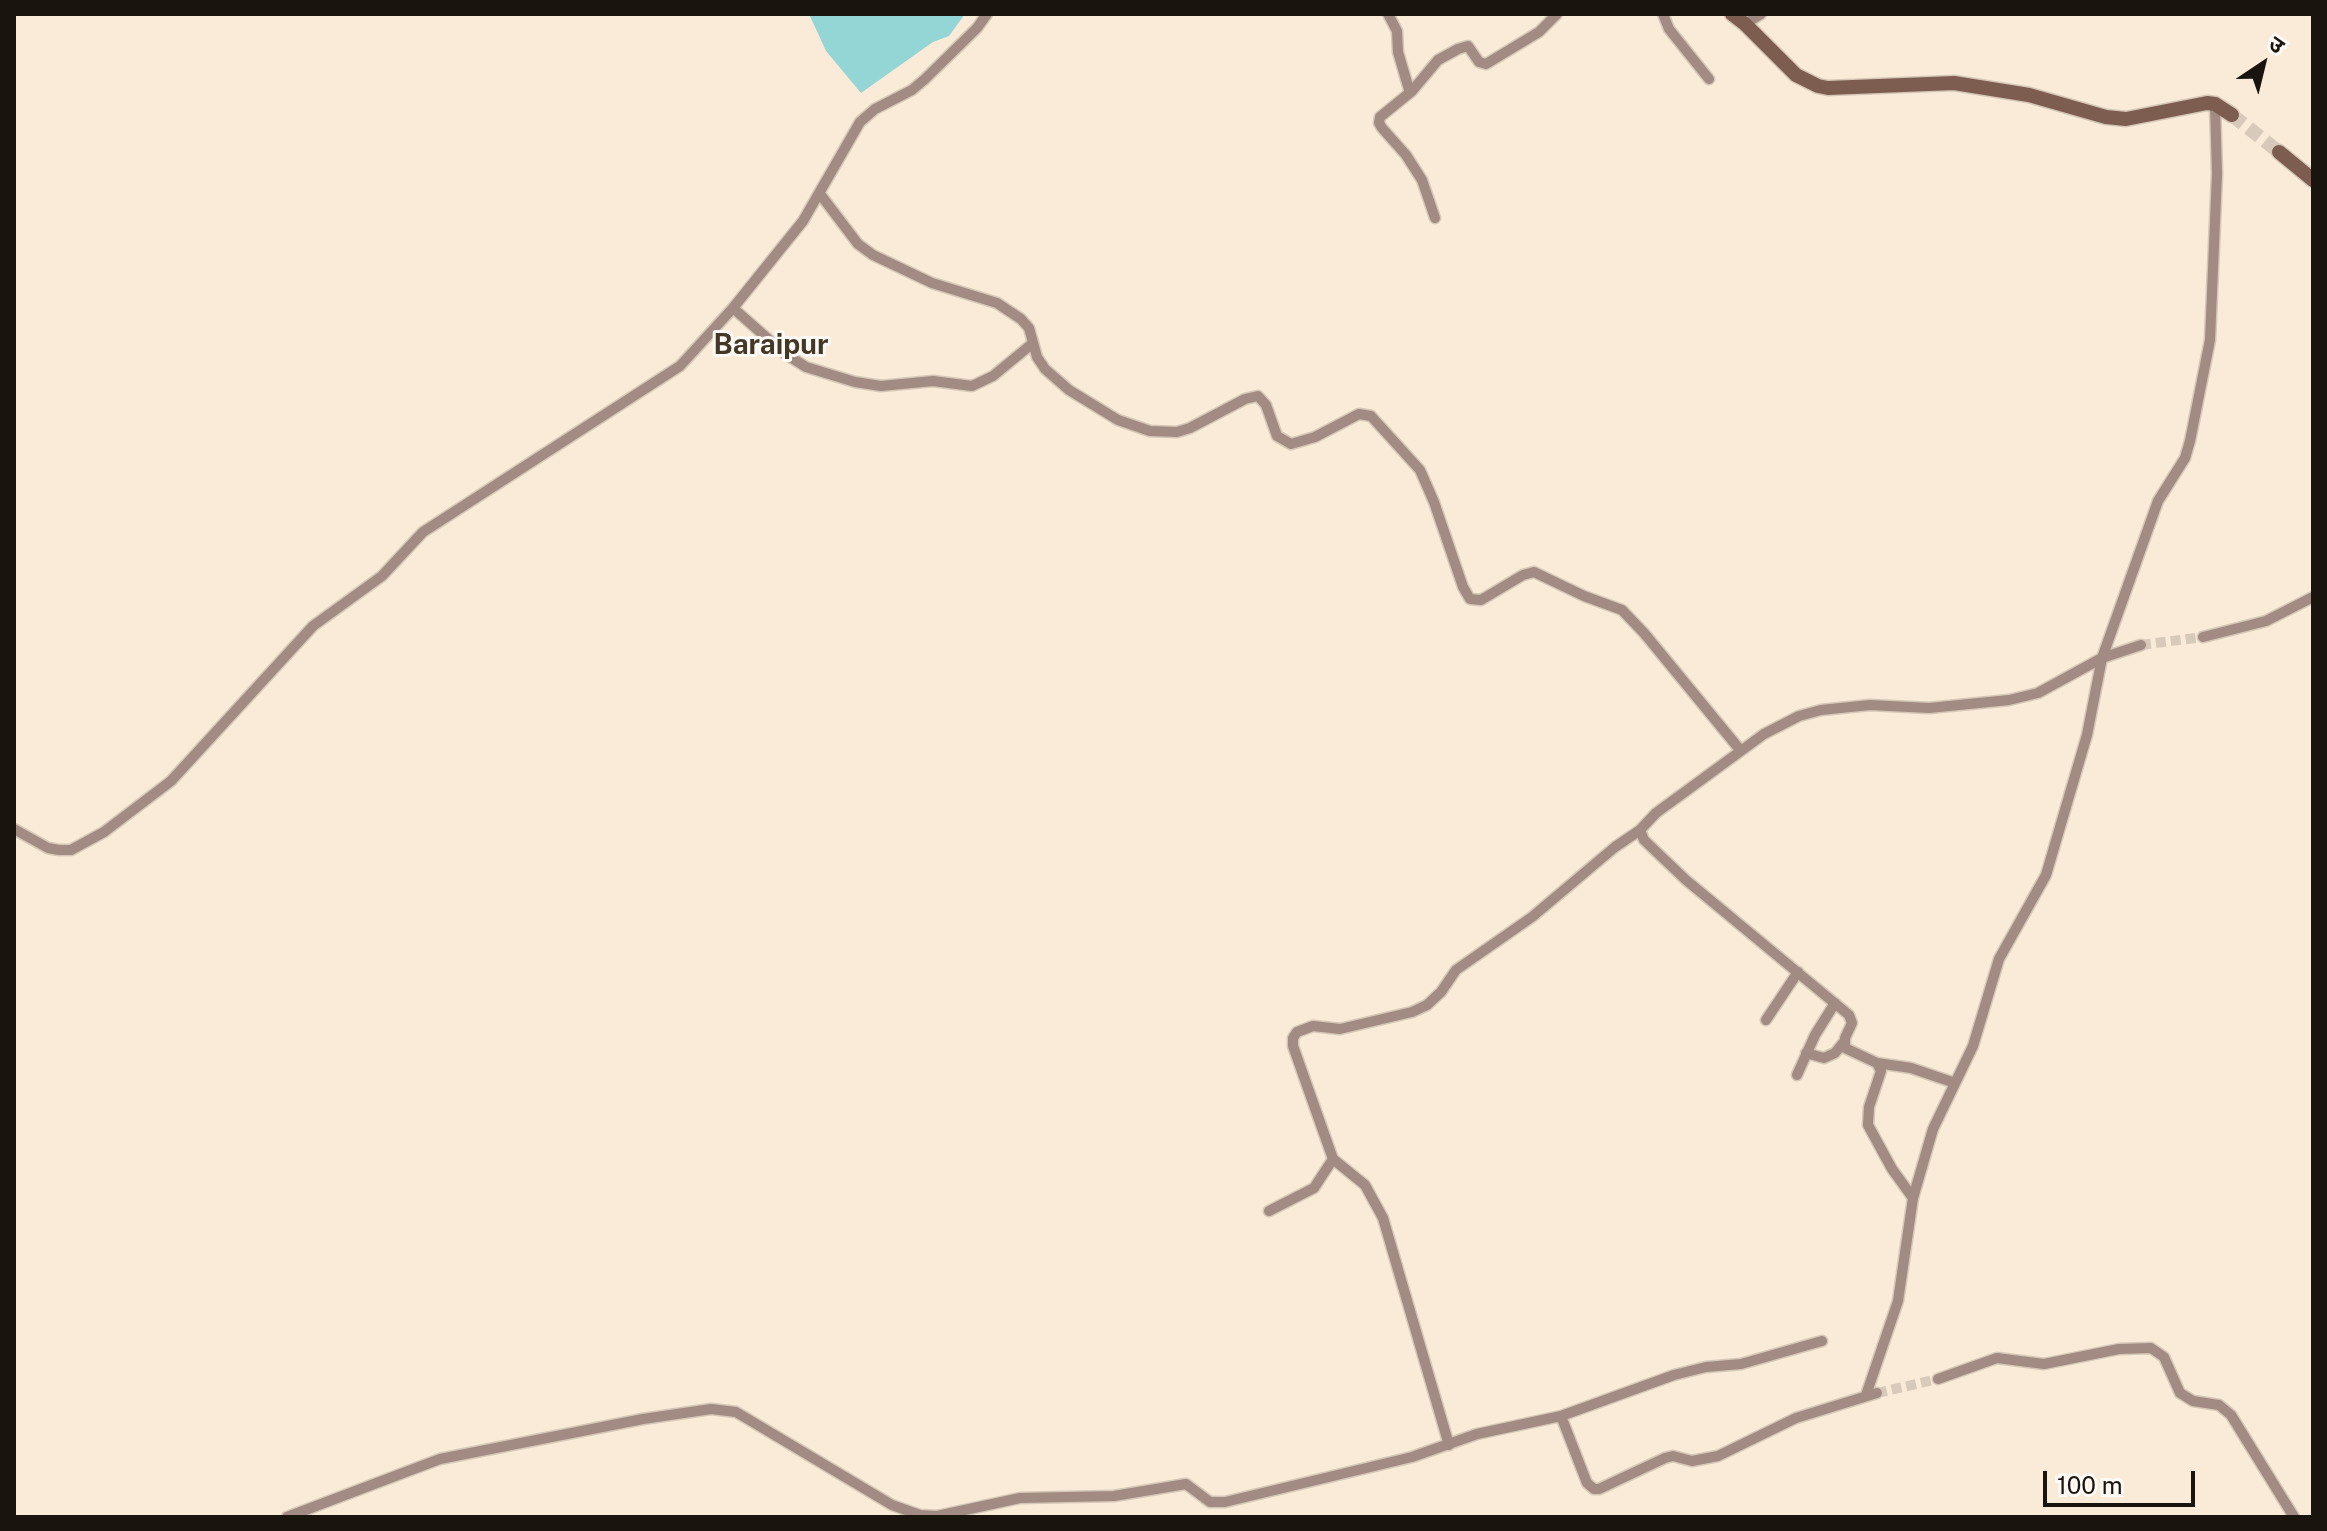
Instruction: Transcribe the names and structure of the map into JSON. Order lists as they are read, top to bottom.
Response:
{
  "districts": ["Baraipur"],
  "scale_bar": "100 m",
  "north": "top right"
}
